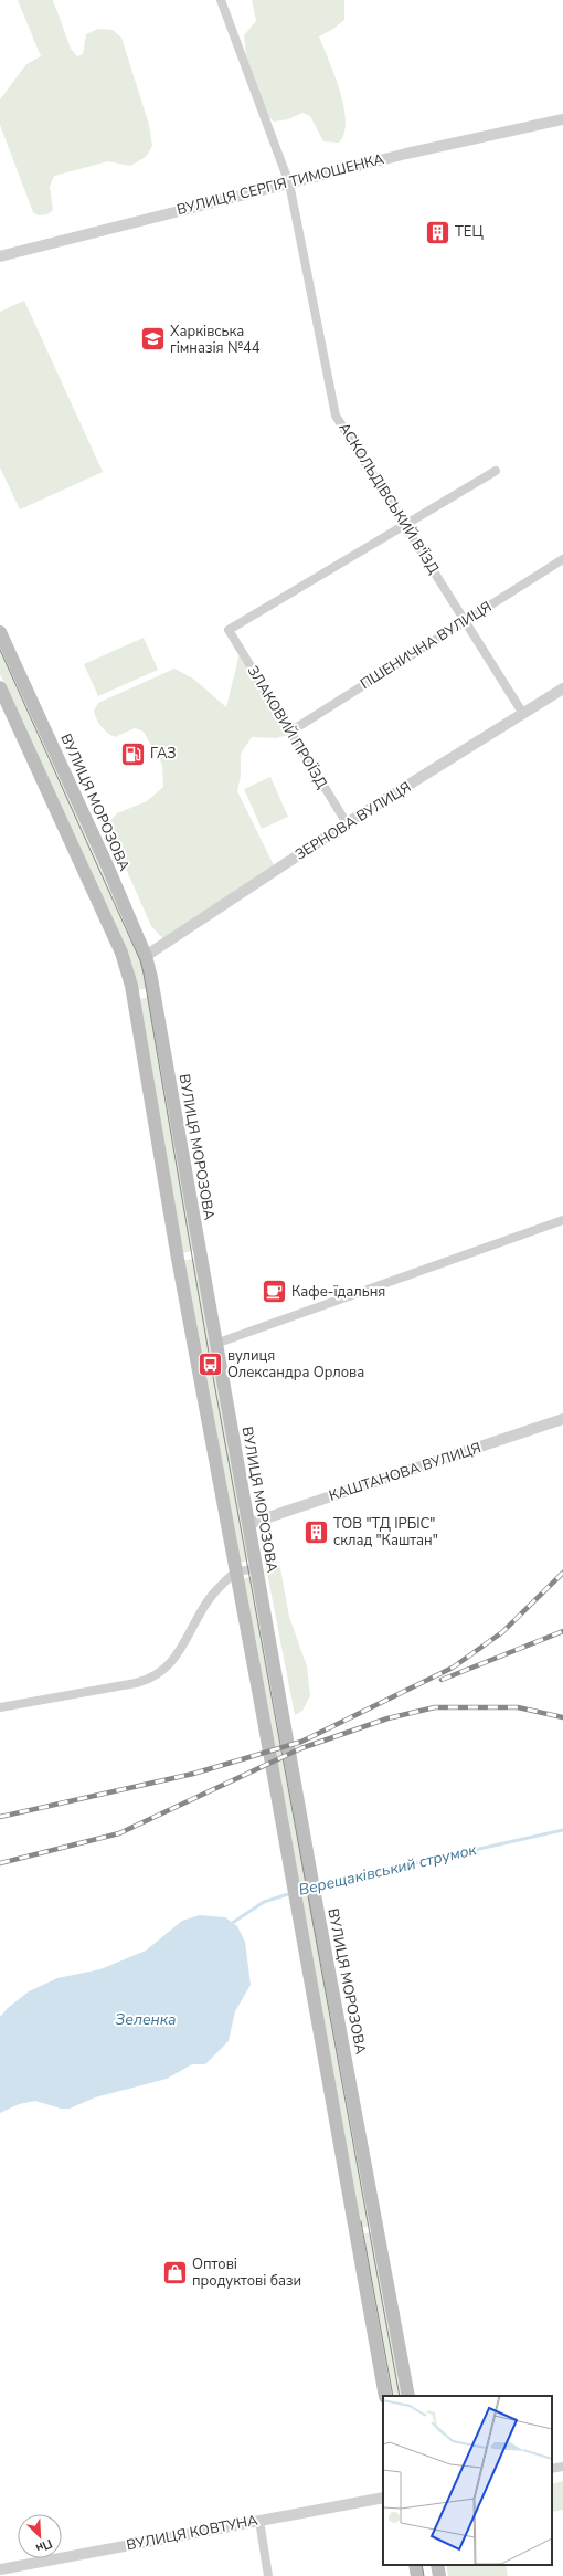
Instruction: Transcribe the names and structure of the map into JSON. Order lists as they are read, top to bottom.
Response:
{
  "streets": {
    "main road": ["ВУЛИЦЯ МОРОЗОВА"],
    "street": [
      "ВУЛИЦЯ СЕРГІЯ ТИМОШЕНКА",
      "АСКОЛЬДІВСЬКИЙ В'ЇЗД",
      "ПШЕНИЧНА ВУЛИЦЯ",
      "ЗЛАКОВИЙ ПРОЇЗД",
      "ЗЕРНОВА ВУЛИЦЯ",
      "КАШТАНОВА ВУЛИЦЯ",
      "ВУЛИЦЯ КОВТУНА"
    ]
  },
  "crossings": [
    ["ВУЛИЦЯ СЕРГІЯ ТИМОШЕНКА", "АСКОЛЬДІВСЬКИЙ В'ЇЗД"],
    ["АСКОЛЬДІВСЬКИЙ В'ЇЗД", "ПШЕНИЧНА ВУЛИЦЯ"],
    ["АСКОЛЬДІВСЬКИЙ В'ЇЗД", "ЗЛАКОВИЙ ПРОЇЗД"],
    ["АСКОЛЬДІВСЬКИЙ В'ЇЗД", "ЗЕРНОВА ВУЛИЦЯ"],
    ["ПШЕНИЧНА ВУЛИЦЯ", "ЗЛАКОВИЙ ПРОЇЗД"],
    ["ЗЛАКОВИЙ ПРОЇЗД", "ЗЕРНОВА ВУЛИЦЯ"],
    ["ВУЛИЦЯ МОРОЗОВА", "ЗЕРНОВА ВУЛИЦЯ"],
    ["ВУЛИЦЯ МОРОЗОВА", "КАШТАНОВА ВУЛИЦЯ"]
  ],
  "water": ["Верещаківський струмок", "Зеленка"],
  "places": {
    "building": ["ТЕЦ", "ТОВ \"ТД ІРБІС\" склад \"Каштан\""],
    "school or university": ["Харківська гімназія №44"],
    "fuel station": ["ГАЗ"],
    "cafe": ["Кафе-їдальня"],
    "bus stop": ["вулиця Олександра Орлова"],
    "shop": ["Оптові продуктові бази"]
  },
  "north": "bottom right"
}
